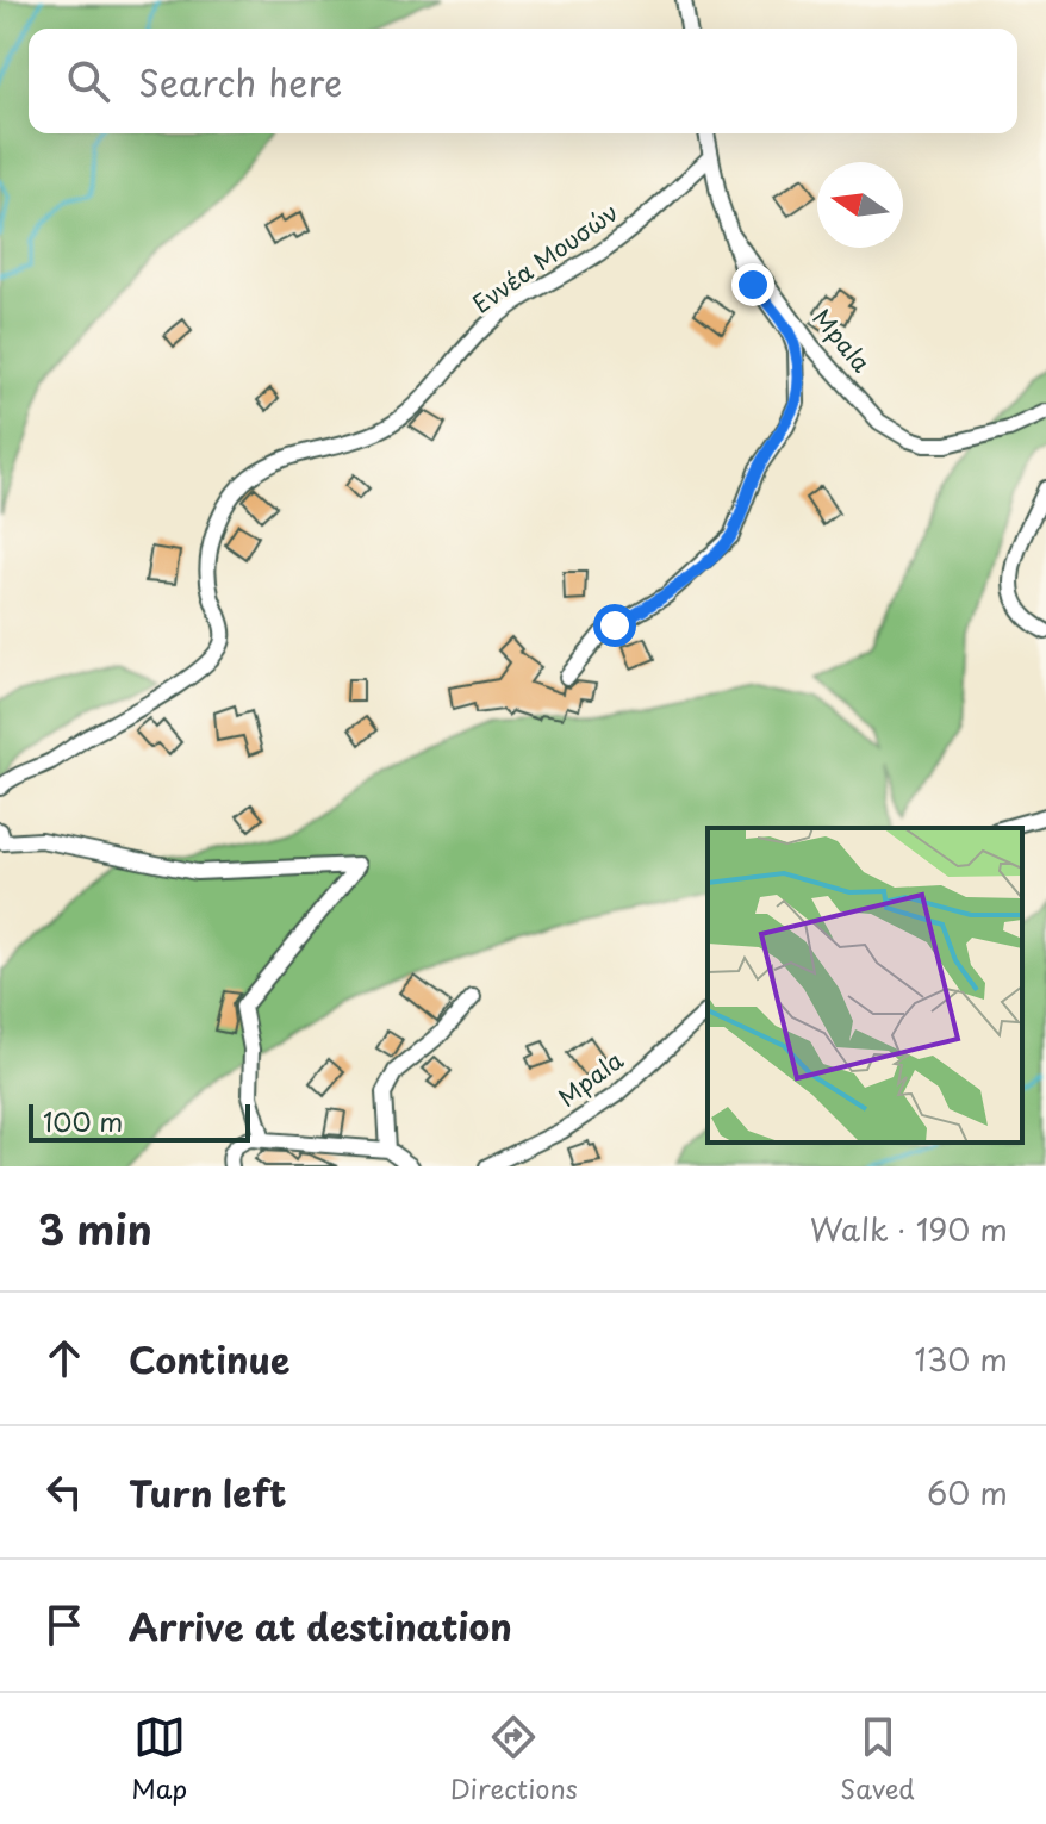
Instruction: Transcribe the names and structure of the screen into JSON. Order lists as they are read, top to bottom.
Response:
{
  "streets": {
    "street": ["Εννέα Μουσών", "Mpala"]
  },
  "crossings": [
    ["Εννέα Μουσών", "Mpala"]
  ],
  "scale_bar": "100 m",
  "north": "left",
  "page": {
    "search": "Search here",
    "scale": "100 m",
    "heading": ["3 min", "Walk · 190 m"],
    "list": [
      ["Continue", "130 m"],
      ["Turn left", "60 m"],
      "Arrive at destination"
    ],
    "nav": ["Map", "Directions", "Saved"]
  }
}
